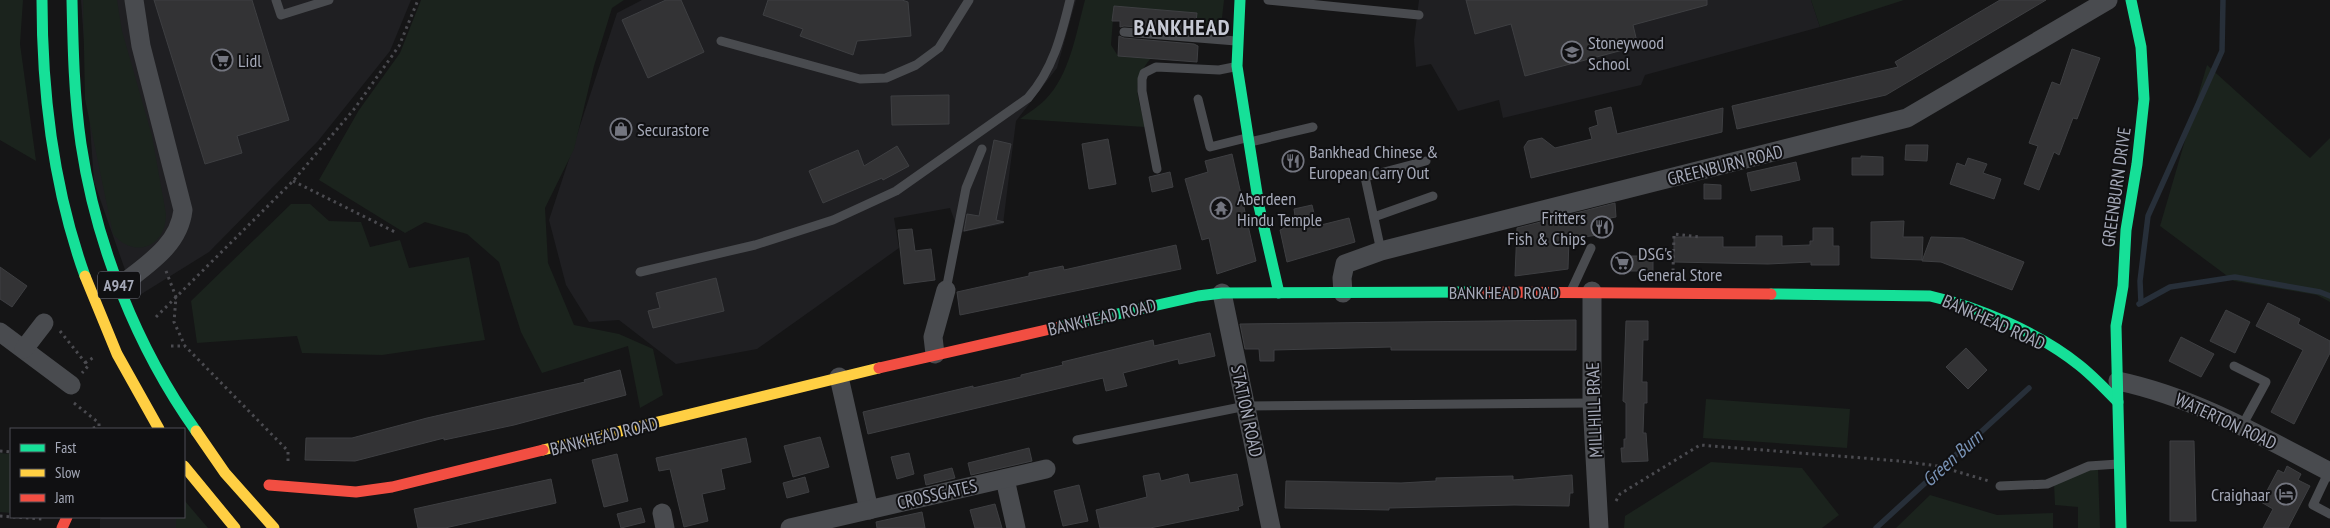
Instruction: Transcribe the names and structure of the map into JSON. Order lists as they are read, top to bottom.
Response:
{
  "streets": {
    "street": [
      "GREENBURN ROAD",
      "GREENBURN DRIVE",
      "A947",
      "BANKHEAD ROAD",
      "MILLHILL BRAE",
      "STATION ROAD",
      "WATERTON ROAD",
      "CROSSGATES"
    ]
  },
  "crossings": [
    ["GREENBURN ROAD", "BANKHEAD ROAD"],
    ["GREENBURN DRIVE", "BANKHEAD ROAD"],
    ["GREENBURN DRIVE", "WATERTON ROAD"],
    ["BANKHEAD ROAD", "MILLHILL BRAE"],
    ["BANKHEAD ROAD", "STATION ROAD"],
    ["BANKHEAD ROAD", "WATERTON ROAD"]
  ],
  "districts": ["BANKHEAD"],
  "water": ["Green Burn"],
  "places": {
    "school or university": ["Stoneywood School"],
    "supermarket": ["Lidl", "DSG's General Store"],
    "shop": ["Securastore"],
    "restaurant": ["Bankhead Chinese & European Carry Out", "Fritters Fish & Chips"],
    "temple": ["Aberdeen Hindu Temple"],
    "hotel": ["Craighaar"]
  },
  "legend": ["Fast", "Slow", "Jam"]
}
